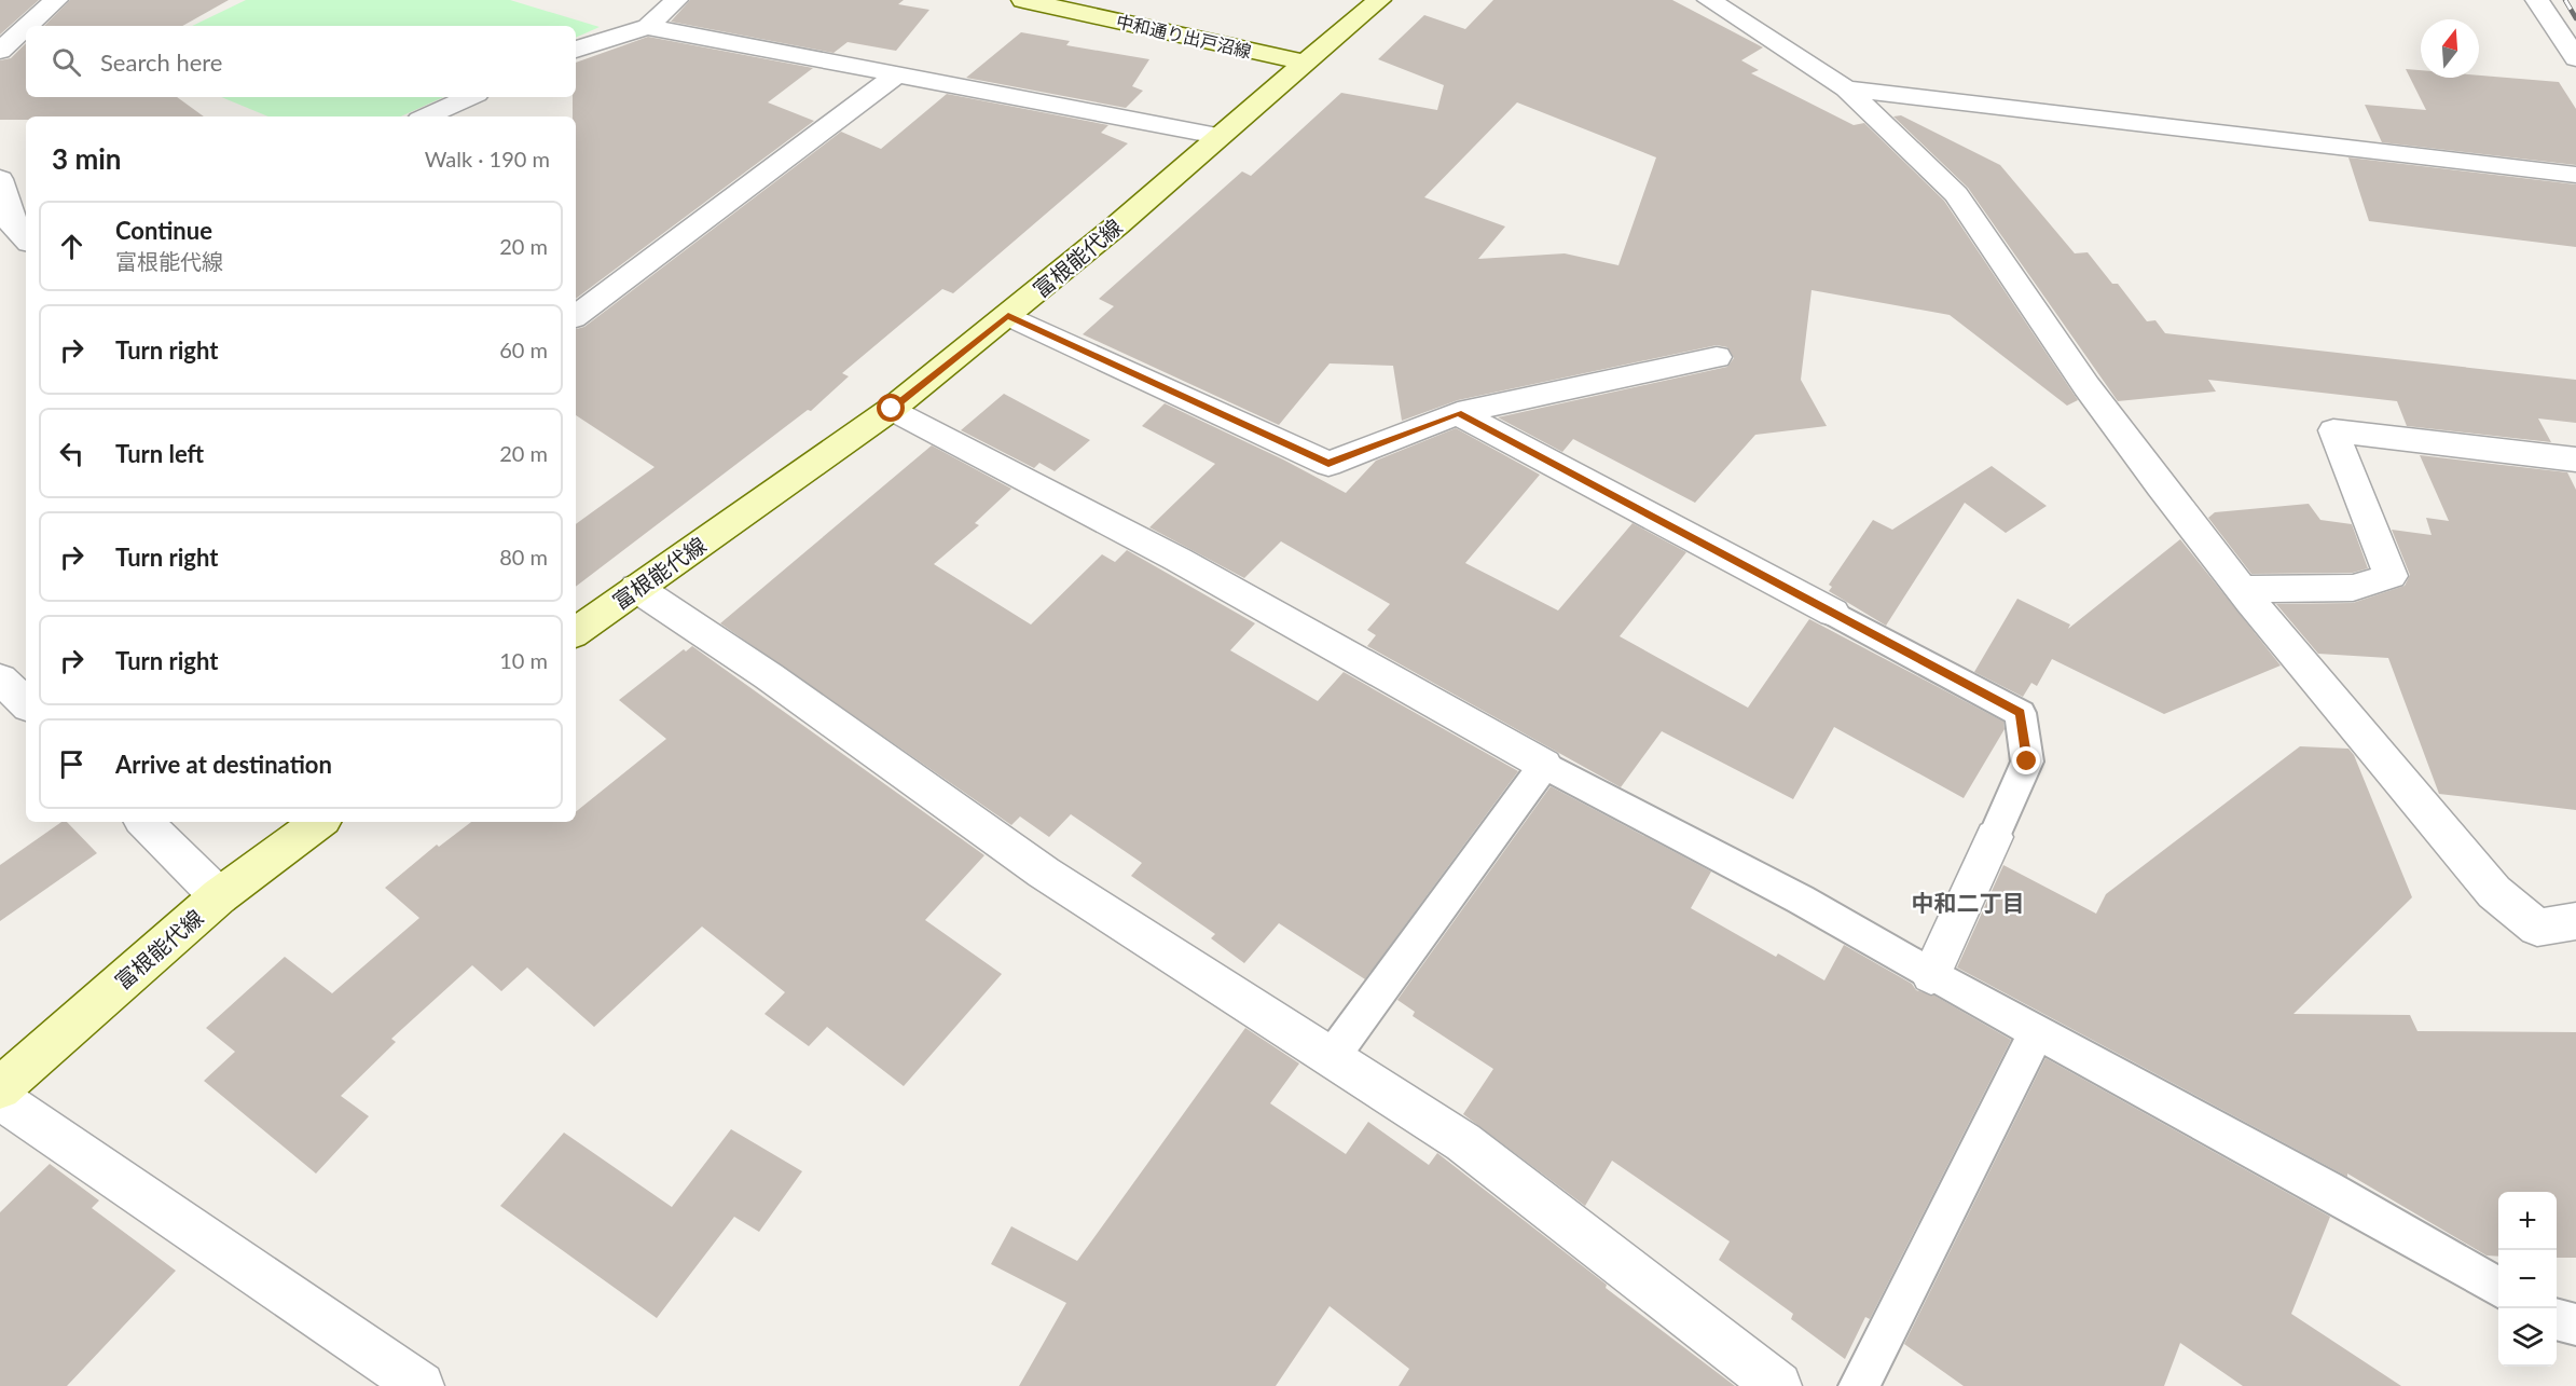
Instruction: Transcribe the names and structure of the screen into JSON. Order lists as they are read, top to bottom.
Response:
{
  "streets": {
    "main road": ["中和通り出戸沼線", "富根能代線"]
  },
  "crossings": [
    ["中和通り出戸沼線", "富根能代線"]
  ],
  "districts": ["中和二丁目"],
  "north": "top",
  "page": {
    "search": "Search here",
    "heading": ["3 min", "Walk · 190 m"],
    "list": [
      ["Continue", "富根能代線", "20 m"],
      ["Turn right", "60 m"],
      ["Turn left", "20 m"],
      ["Turn right", "80 m"],
      ["Turn right", "10 m"],
      "Arrive at destination"
    ],
    "map_buttons": ["+", "−"]
  }
}
